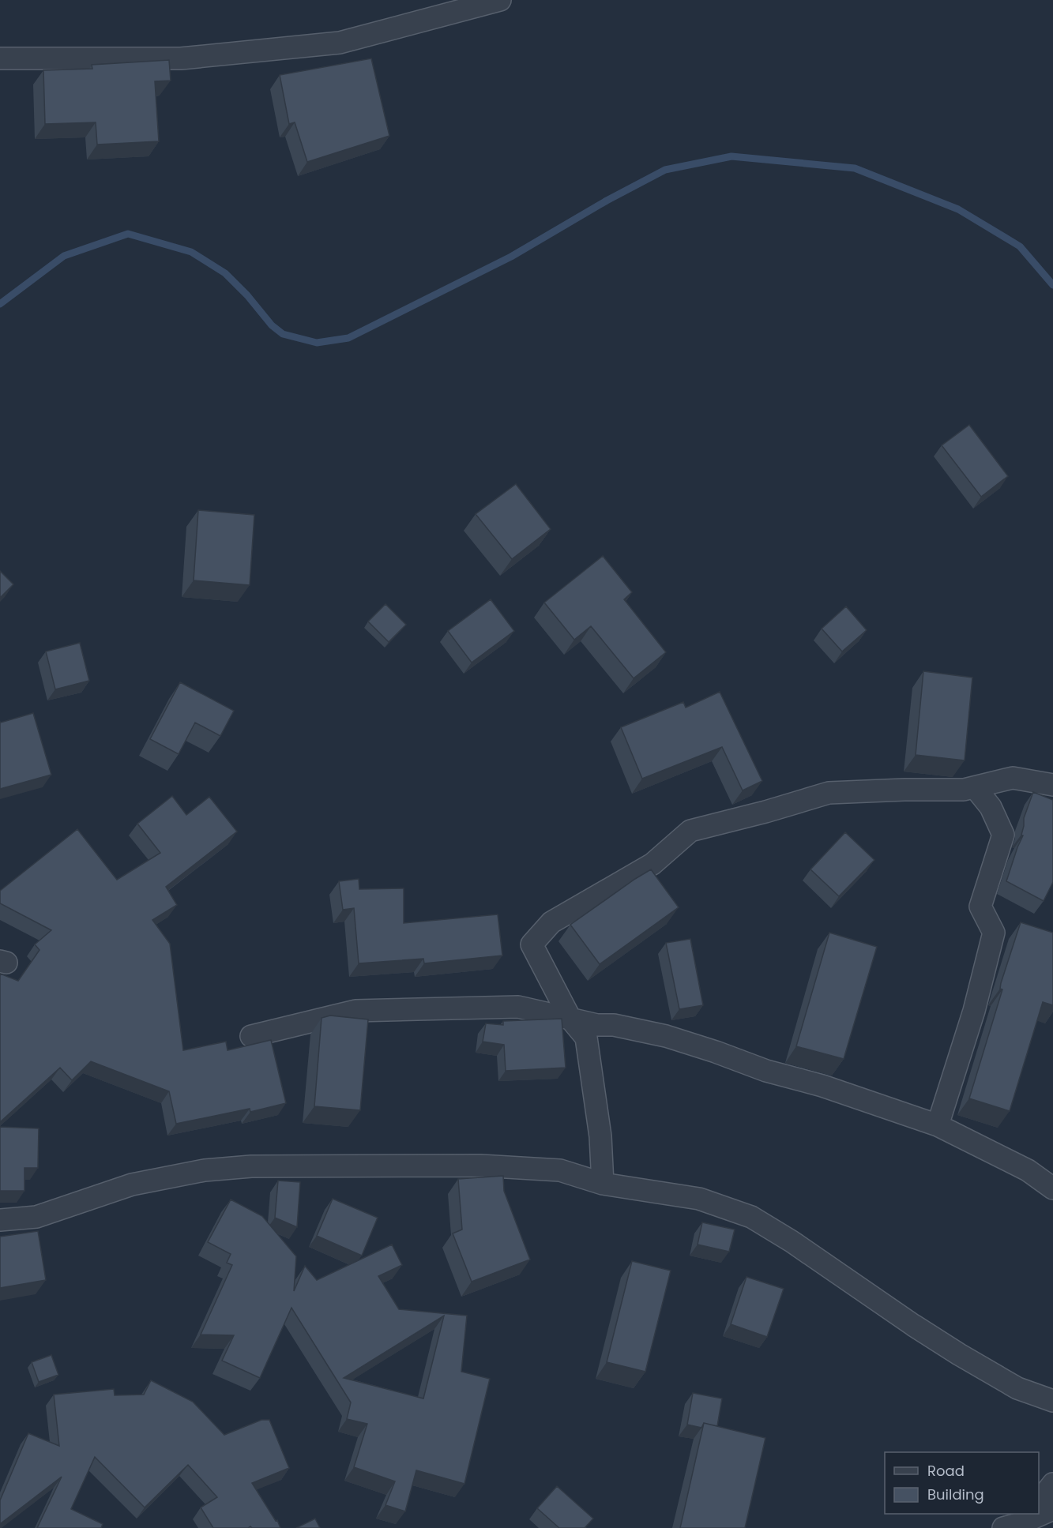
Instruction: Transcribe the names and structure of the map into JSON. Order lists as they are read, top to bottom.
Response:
{
  "legend": ["Road", "Building"]
}
